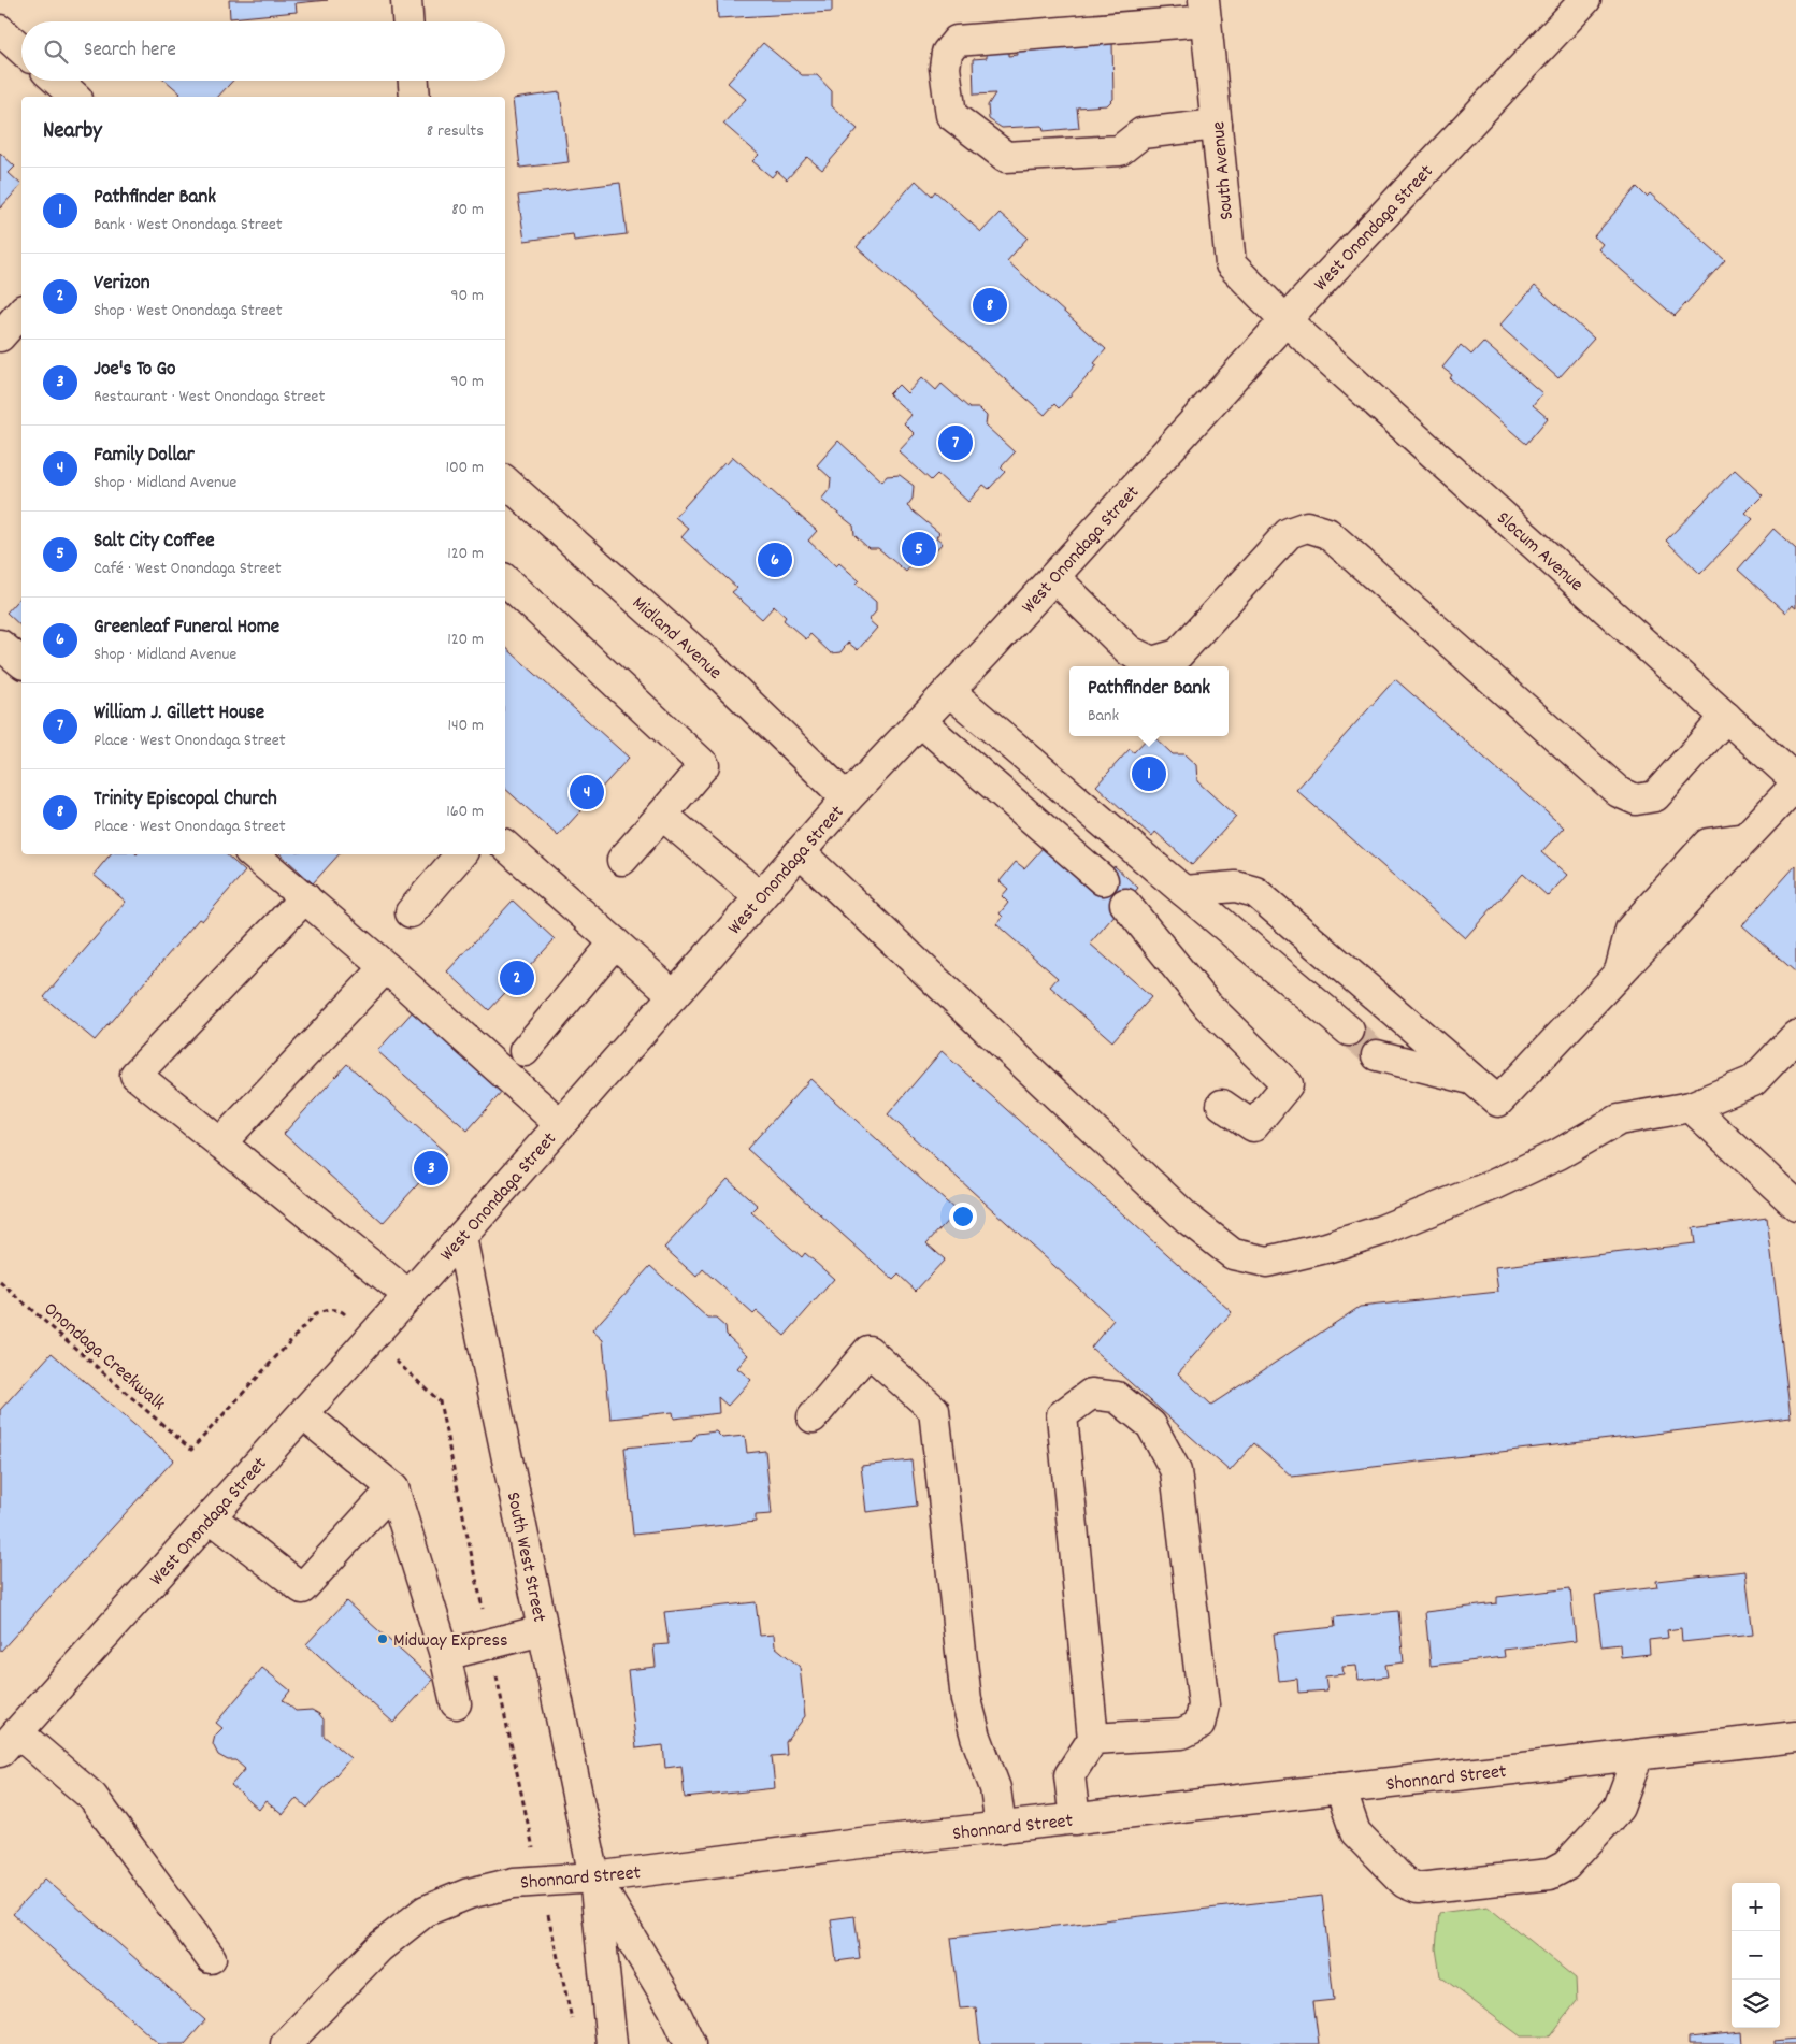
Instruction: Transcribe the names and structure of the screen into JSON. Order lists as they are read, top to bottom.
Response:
{
  "streets": {
    "main road": [
      "South Avenue",
      "West Onondaga Street",
      "Slocum Avenue",
      "Midland Avenue",
      "South West Street",
      "Shonnard Street"
    ],
    "path": ["Onondaga Creekwalk"]
  },
  "crossings": [
    ["South Avenue", "West Onondaga Street"],
    ["South Avenue", "Slocum Avenue"],
    ["West Onondaga Street", "Slocum Avenue"],
    ["West Onondaga Street", "Midland Avenue"],
    ["West Onondaga Street", "South West Street"],
    ["South West Street", "Shonnard Street"]
  ],
  "places": ["Midway Express"],
  "page": {
    "search": "Search here",
    "heading": ["Nearby", "8 results"],
    "list": [
      {
        "mark": "1",
        "name": "Pathfinder Bank",
        "note": "Bank · West Onondaga Street",
        "value": "80 m"
      },
      {
        "mark": "2",
        "name": "Verizon",
        "note": "Shop · West Onondaga Street",
        "value": "90 m"
      },
      {
        "mark": "3",
        "name": "Joe's To Go",
        "note": "Restaurant · West Onondaga Street",
        "value": "90 m"
      },
      {
        "mark": "4",
        "name": "Family Dollar",
        "note": "Shop · Midland Avenue",
        "value": "100 m"
      },
      {
        "mark": "5",
        "name": "Salt City Coffee",
        "note": "Café · West Onondaga Street",
        "value": "120 m"
      },
      {
        "mark": "6",
        "name": "Greenleaf Funeral Home",
        "note": "Shop · Midland Avenue",
        "value": "120 m"
      },
      {
        "mark": "7",
        "name": "William J. Gillett House",
        "note": "Place · West Onondaga Street",
        "value": "140 m"
      },
      {
        "mark": "8",
        "name": "Trinity Episcopal Church",
        "note": "Place · West Onondaga Street",
        "value": "160 m"
      }
    ],
    "pins": [
      "8",
      "7",
      "5",
      "6",
      "1",
      "4",
      "2",
      "3"
    ],
    "popup": ["Pathfinder Bank", "Bank"],
    "map_buttons": ["+", "−"]
  }
}
